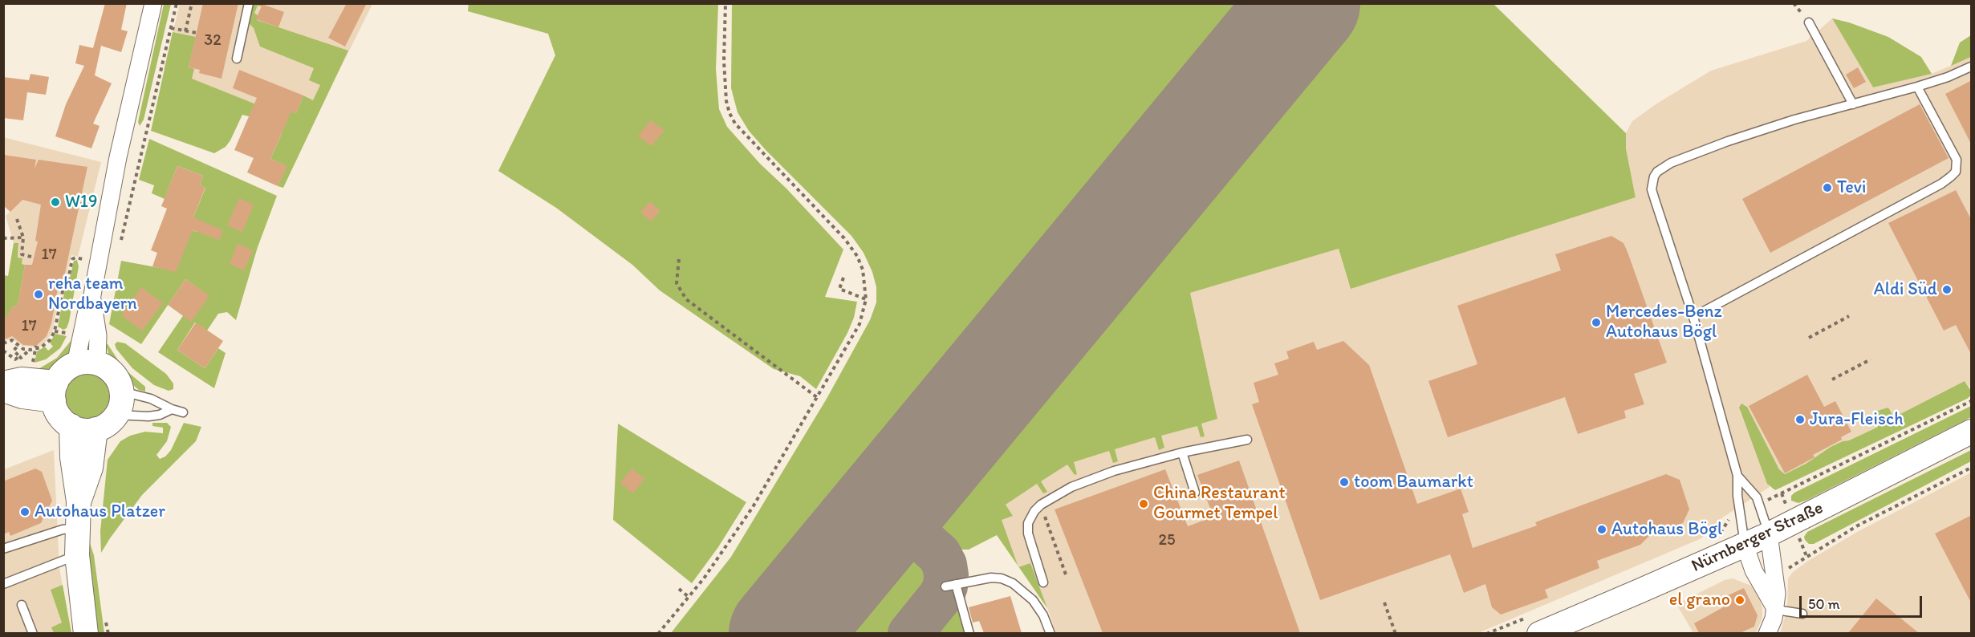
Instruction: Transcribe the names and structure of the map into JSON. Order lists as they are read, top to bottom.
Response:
{
  "streets": {
    "street": ["Nürnberger Straße"]
  },
  "places": [
    "Tevi",
    "W19",
    "Aldi Süd",
    "reha team Nordbayern",
    "Mercedes-Benz Autohaus Bögl",
    "Jura-Fleisch",
    "toom Baumarkt",
    "China Restaurant Gourmet Tempel",
    "Autohaus Platzer",
    "Autohaus Bögl",
    "el grano"
  ],
  "house_numbers": [
    "32",
    "17",
    "17",
    "25"
  ],
  "scale_bar": "50 m"
}
